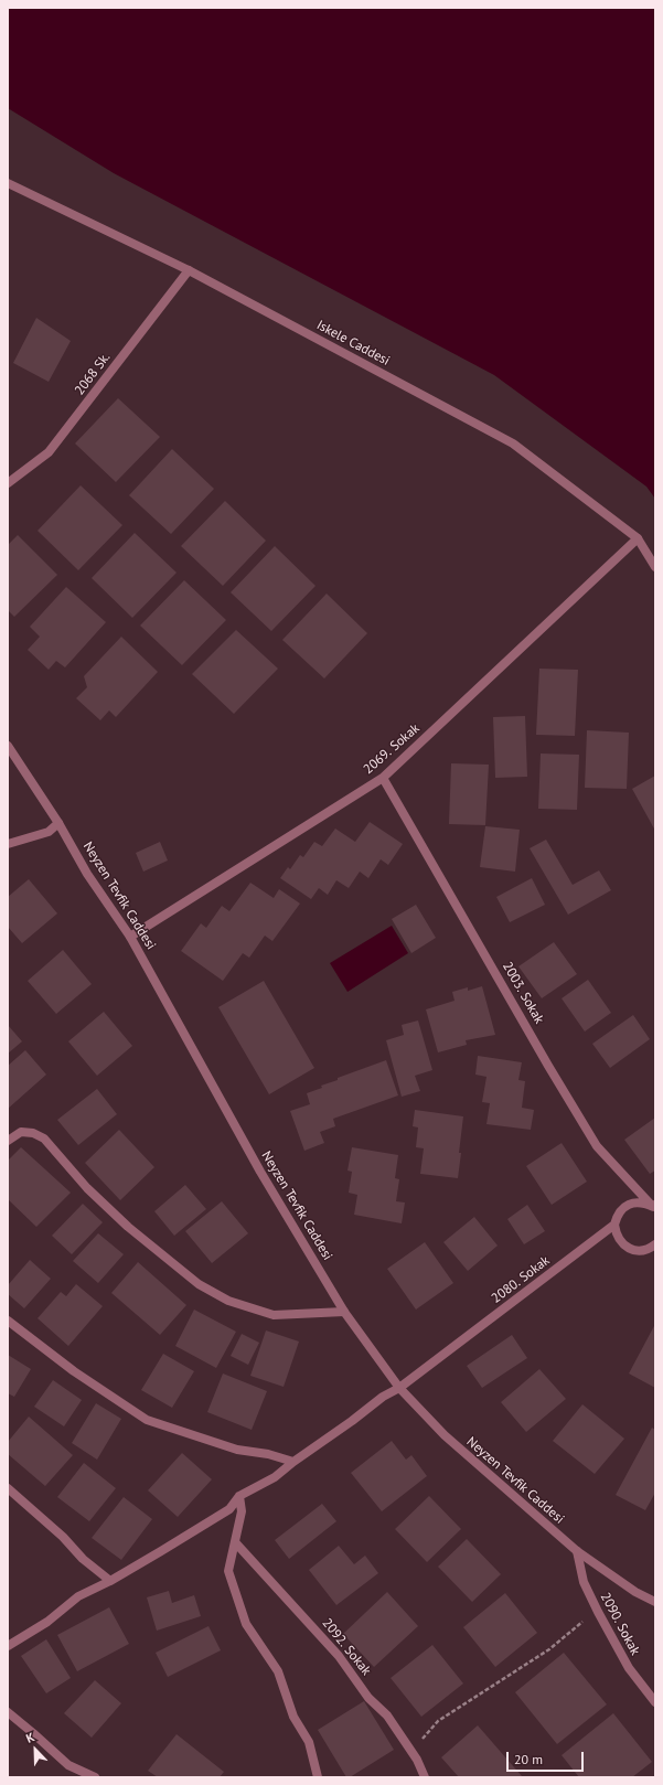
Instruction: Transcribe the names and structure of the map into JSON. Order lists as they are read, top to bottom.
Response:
{
  "streets": {
    "street": [
      "Iskele Caddesi",
      "2068 Sk.",
      "2069. Sokak",
      "Neyzen Tevfik Caddesi",
      "2003. Sokak",
      "2080. Sokak",
      "2090. Sokak",
      "2092. Sokak"
    ]
  },
  "crossings": [
    ["Iskele Caddesi", "2068 Sk."],
    ["Iskele Caddesi", "2069. Sokak"],
    ["2069. Sokak", "Neyzen Tevfik Caddesi"],
    ["2069. Sokak", "2003. Sokak"],
    ["Neyzen Tevfik Caddesi", "2080. Sokak"],
    ["Neyzen Tevfik Caddesi", "2090. Sokak"],
    ["2003. Sokak", "2080. Sokak"]
  ],
  "scale_bar": "20 m",
  "north": "top left"
}
